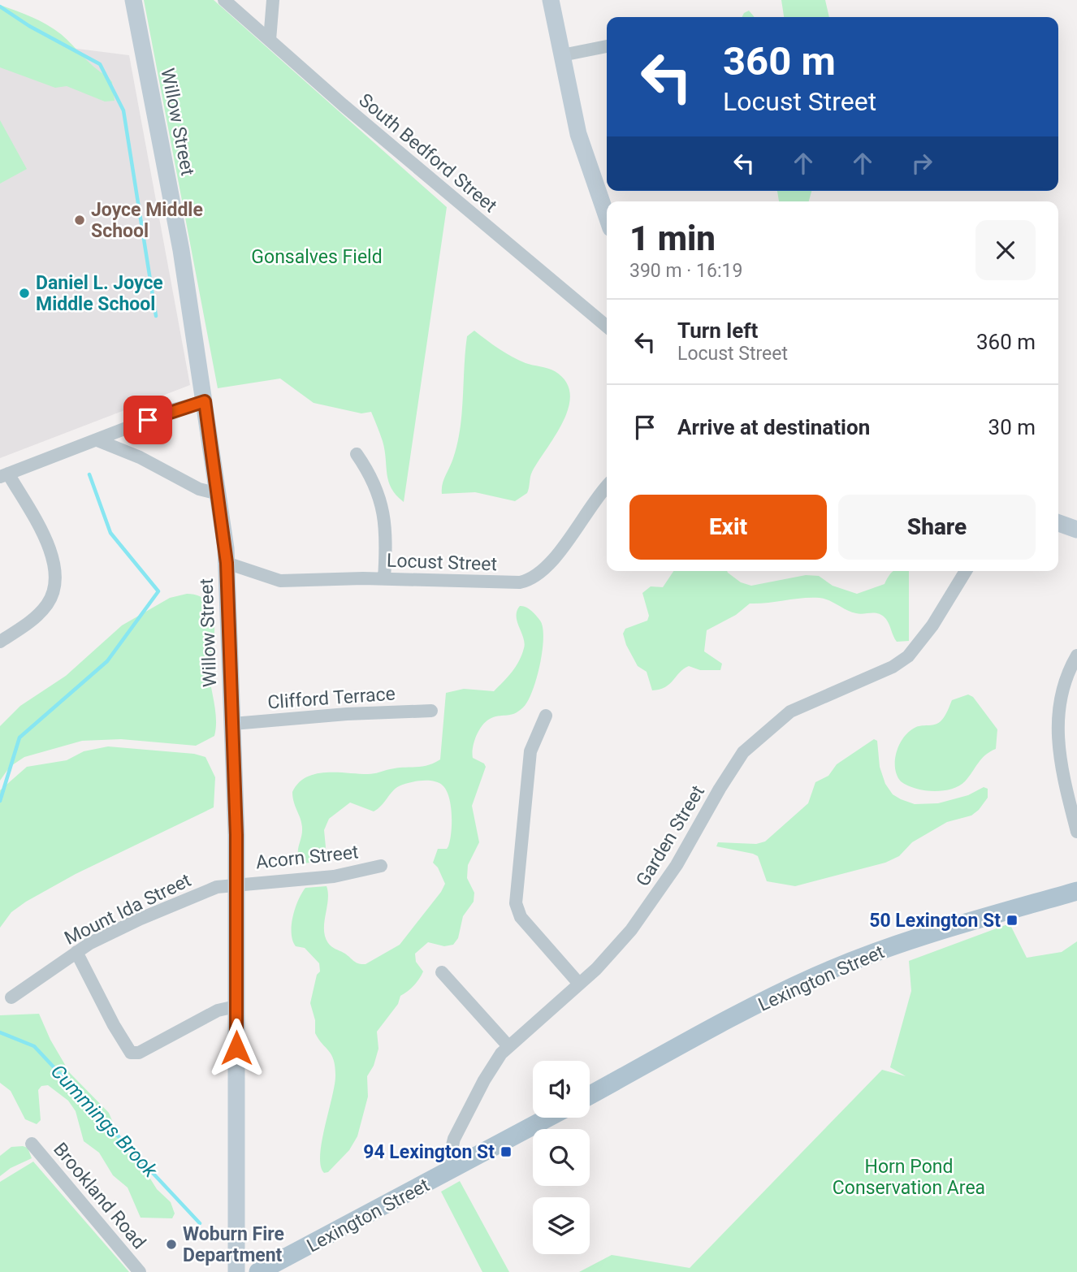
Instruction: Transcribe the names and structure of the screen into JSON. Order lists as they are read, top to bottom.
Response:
{
  "streets": {
    "main road": ["Lexington Street"],
    "street": [
      "Willow Street",
      "South Bedford Street",
      "Locust Street",
      "Clifford Terrace",
      "Garden Street",
      "Acorn Street",
      "Mount Ida Street",
      "Brookland Road"
    ]
  },
  "crossings": [
    ["Willow Street", "Locust Street"],
    ["Willow Street", "Clifford Terrace"],
    ["Willow Street", "Acorn Street"],
    ["Willow Street", "Mount Ida Street"],
    ["Garden Street", "Lexington Street"],
    ["Acorn Street", "Mount Ida Street"]
  ],
  "water": ["Cummings Brook"],
  "parks": ["Gonsalves Field", "Horn Pond Conservation Area"],
  "places": {
    "other": ["Joyce Middle School", "Daniel L. Joyce Middle School", "Woburn Fire Department"],
    "transit": ["50 Lexington St", "94 Lexington St"]
  },
  "page": {
    "turn": ["360 m", "Locust Street"],
    "heading": ["1 min", "390 m · 16:19"],
    "list": [
      {
        "name": "Turn left",
        "note": "Locust Street",
        "value": "360 m"
      },
      {
        "name": "Arrive at destination",
        "value": "30 m"
      }
    ],
    "buttons": ["Exit", "Share"]
  }
}
